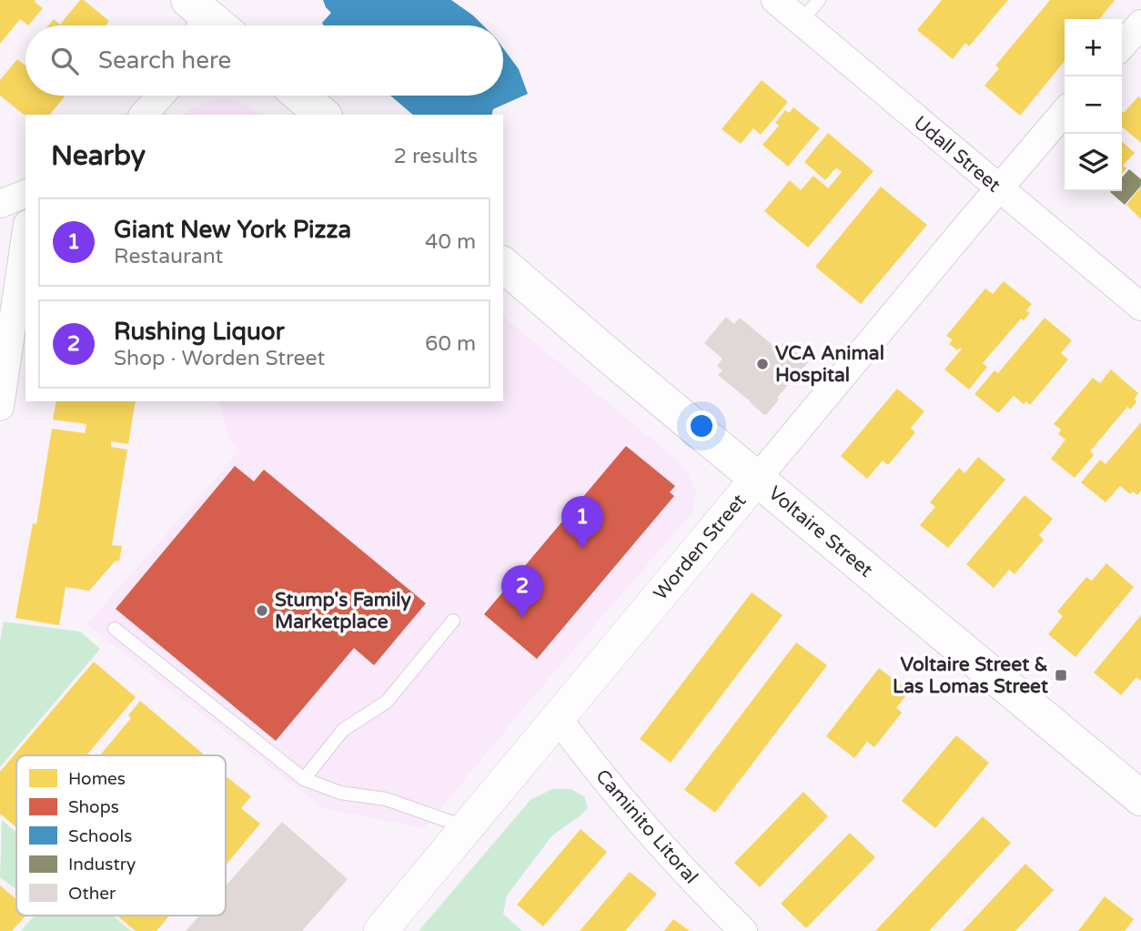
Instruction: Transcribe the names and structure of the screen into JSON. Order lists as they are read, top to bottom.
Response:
{
  "streets": {
    "main road": ["Voltaire Street"],
    "street": ["Udall Street", "Worden Street", "Caminito Litoral"]
  },
  "crossings": [
    ["Udall Street", "Worden Street"],
    ["Voltaire Street", "Worden Street"],
    ["Worden Street", "Caminito Litoral"]
  ],
  "places": {
    "other": ["VCA Animal Hospital", "Stump's Family Marketplace"],
    "transit": ["Voltaire Street & Las Lomas Street"]
  },
  "legend": [
    "Homes",
    "Shops",
    "Schools",
    "Industry",
    "Other"
  ],
  "page": {
    "map_buttons": ["+", "−"],
    "search": "Search here",
    "heading": ["Nearby", "2 results"],
    "list": [
      {
        "mark": "1",
        "name": "Giant New York Pizza",
        "note": "Restaurant",
        "value": "40 m"
      },
      {
        "mark": "2",
        "name": "Rushing Liquor",
        "note": "Shop · Worden Street",
        "value": "60 m"
      }
    ],
    "pins": ["1", "2"]
  }
}
